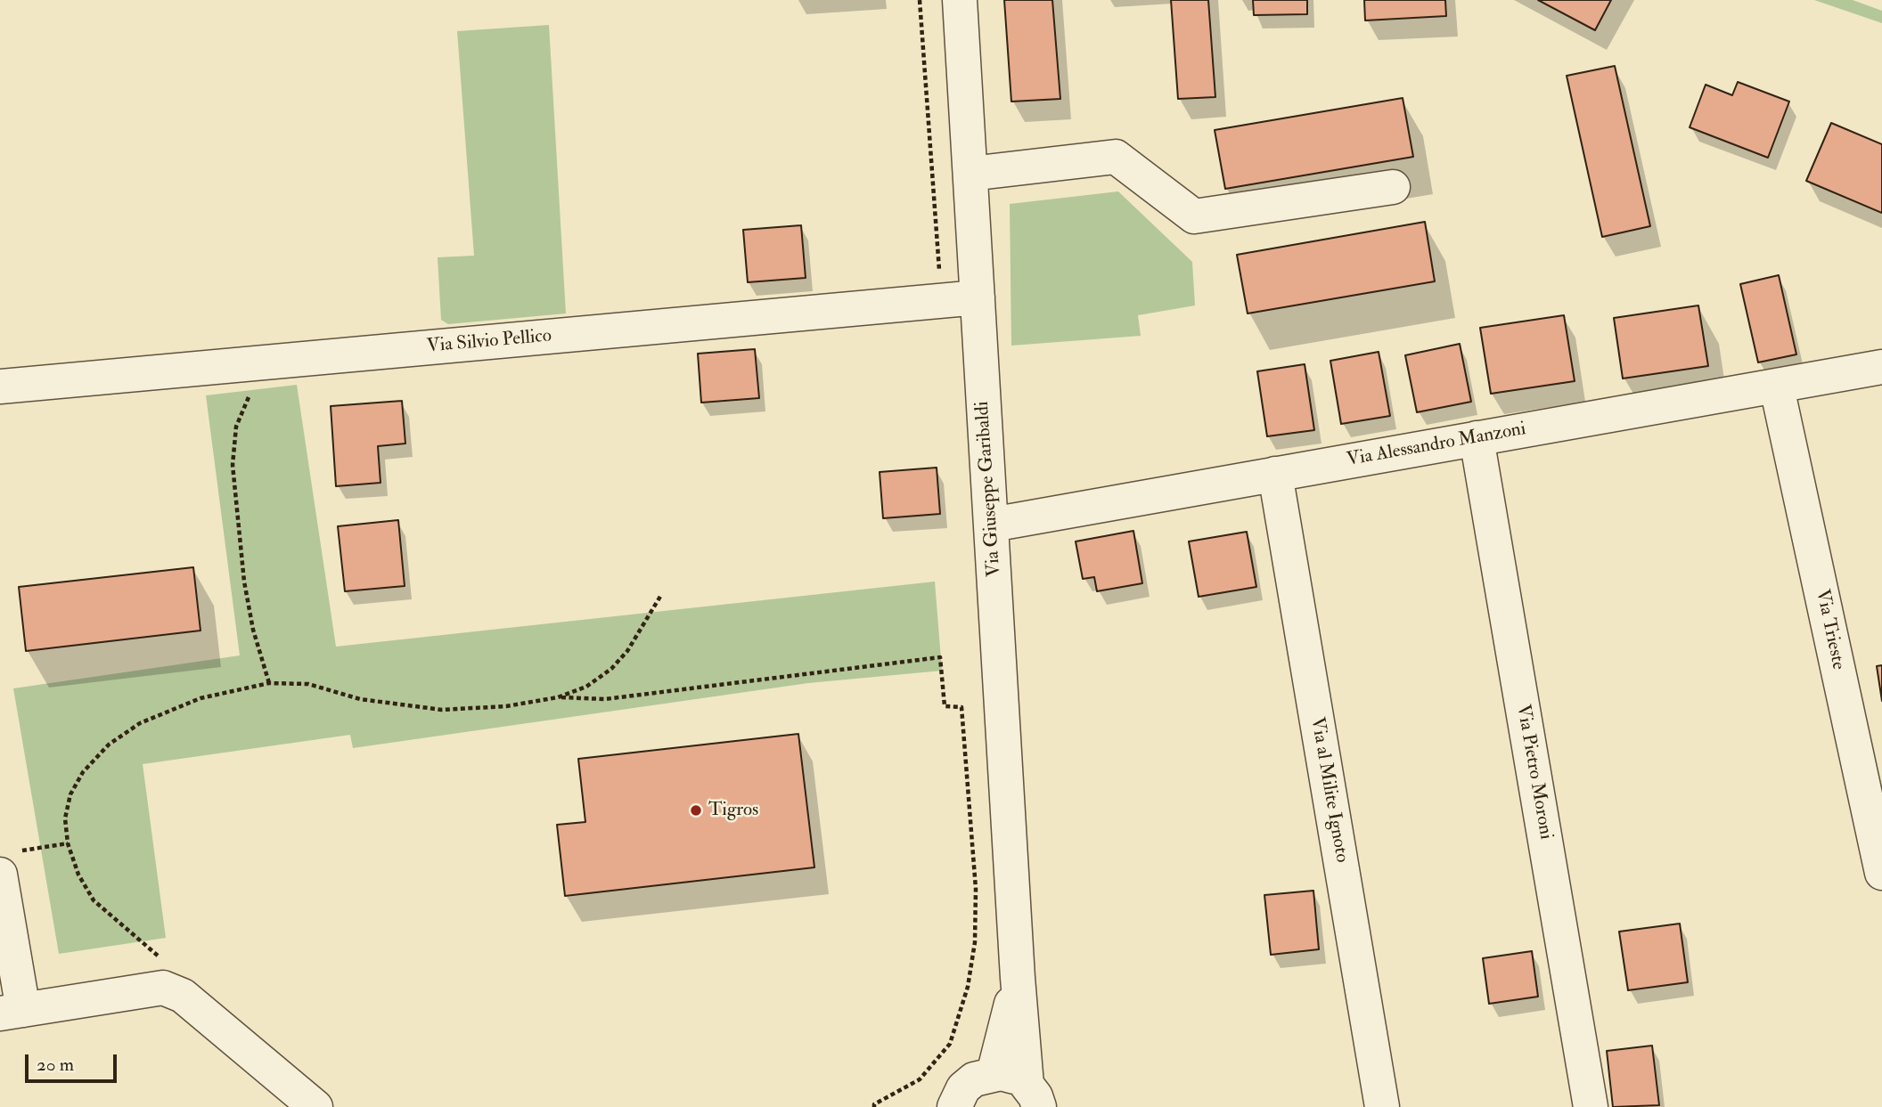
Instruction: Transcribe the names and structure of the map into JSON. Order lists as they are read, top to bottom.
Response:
{
  "streets": {
    "street": [
      "Via Silvio Pellico",
      "Via Alessandro Manzoni",
      "Via Giuseppe Garibaldi",
      "Via Trieste",
      "Via Pietro Moroni",
      "Via al Milite Ignoto"
    ]
  },
  "crossings": [
    ["Via Silvio Pellico", "Via Giuseppe Garibaldi"],
    ["Via Alessandro Manzoni", "Via Giuseppe Garibaldi"],
    ["Via Alessandro Manzoni", "Via Trieste"],
    ["Via Alessandro Manzoni", "Via Pietro Moroni"],
    ["Via Alessandro Manzoni", "Via al Milite Ignoto"]
  ],
  "places": ["Tigros"],
  "scale_bar": "20 m"
}
